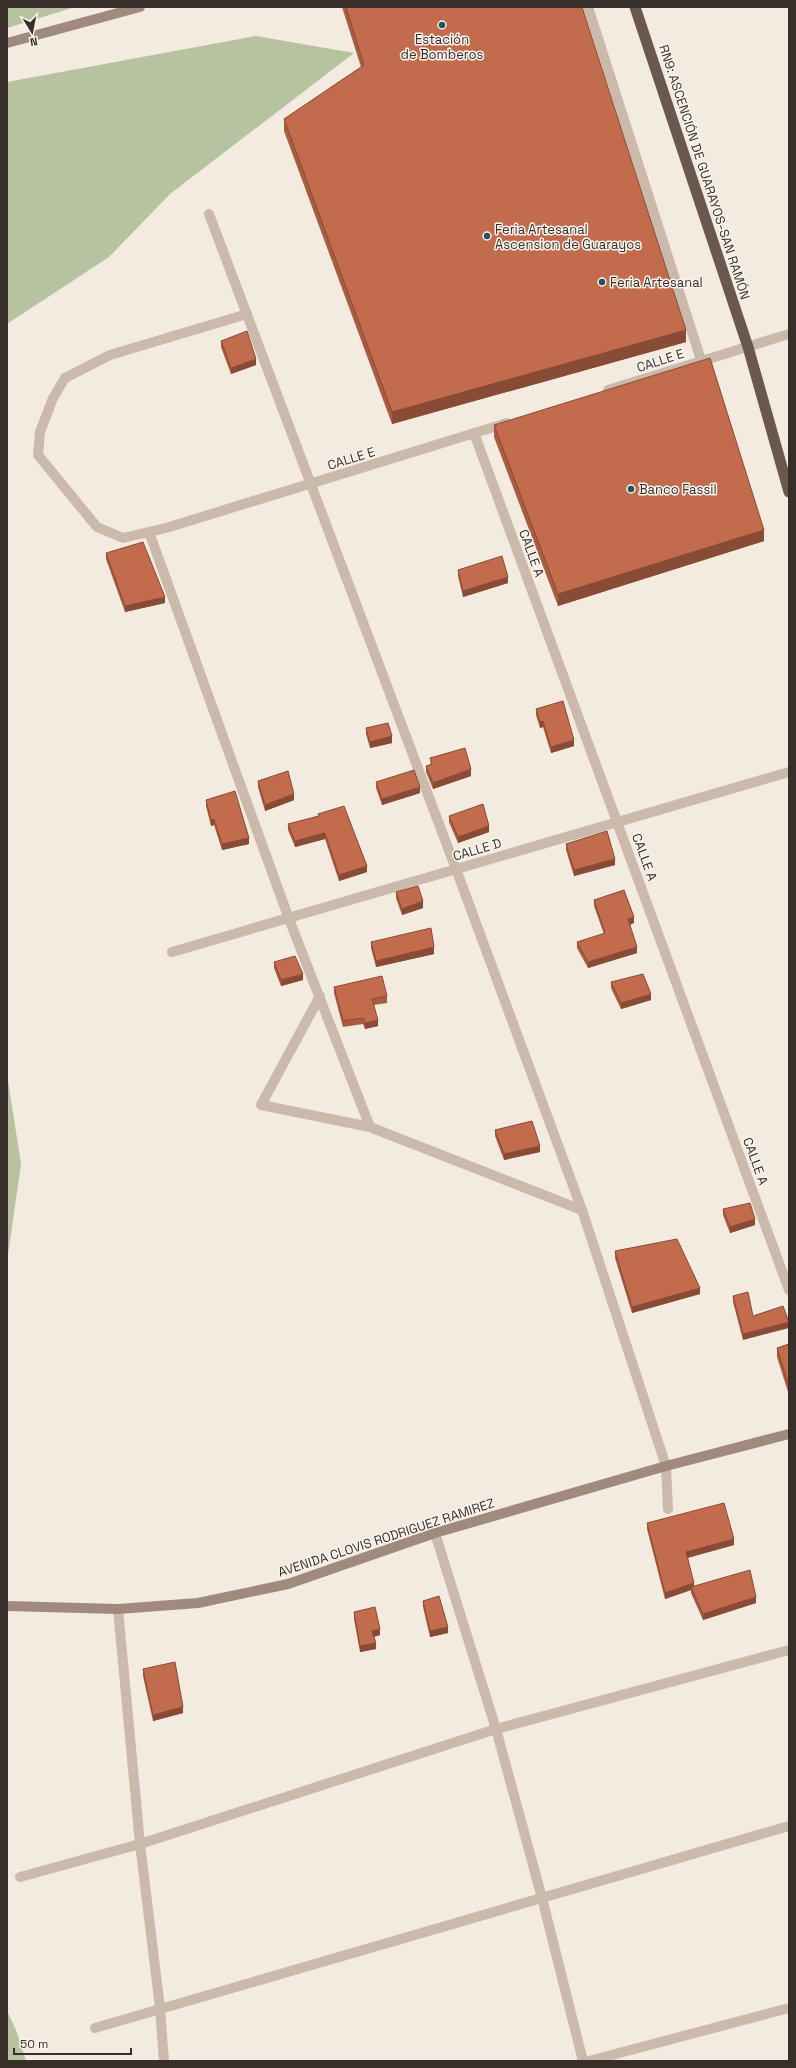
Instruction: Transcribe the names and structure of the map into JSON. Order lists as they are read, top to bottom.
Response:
{
  "streets": {
    "highway": ["RN9: ASCENCIÓN DE GUARAYOS-SAN RAMÓN"],
    "main road": ["AVENIDA CLOVIS RODRIGUEZ RAMIREZ"],
    "street": ["CALLE E", "CALLE A", "CALLE D"]
  },
  "crossings": [
    ["RN9: ASCENCIÓN DE GUARAYOS-SAN RAMÓN", "CALLE E"],
    ["CALLE E", "CALLE A"],
    ["CALLE A", "CALLE D"]
  ],
  "places": [
    "Estación de Bomberos",
    "Feria Artesanal Ascension de Guarayos",
    "Feria Artesanal",
    "Banco Fassil"
  ],
  "scale_bar": "50 m",
  "north": "bottom"
}
